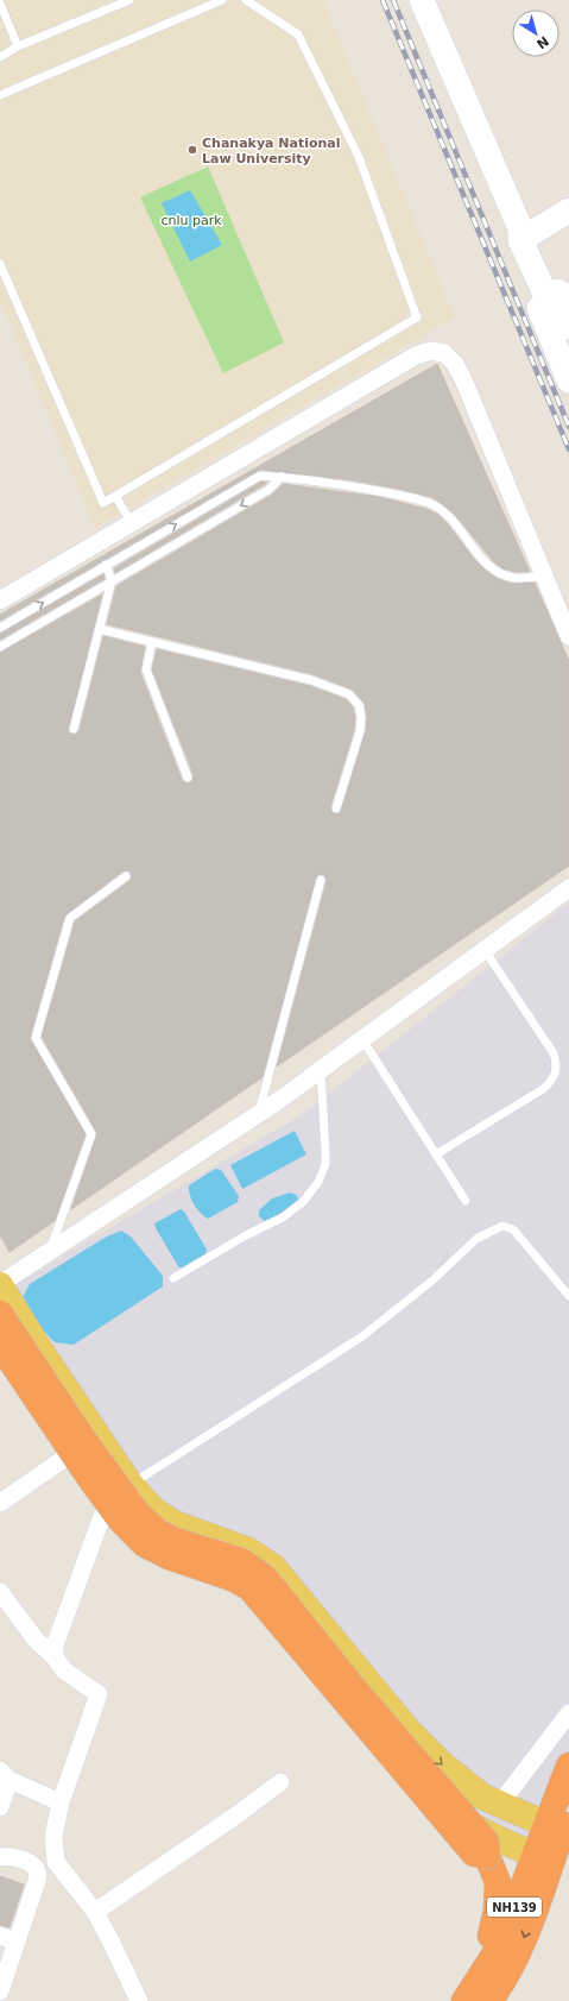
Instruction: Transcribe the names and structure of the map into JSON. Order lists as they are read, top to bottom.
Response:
{
  "streets": {
    "highway": ["NH139"]
  },
  "parks": ["cnlu park"],
  "places": ["Chanakya National Law University"],
  "north": "bottom right"
}
